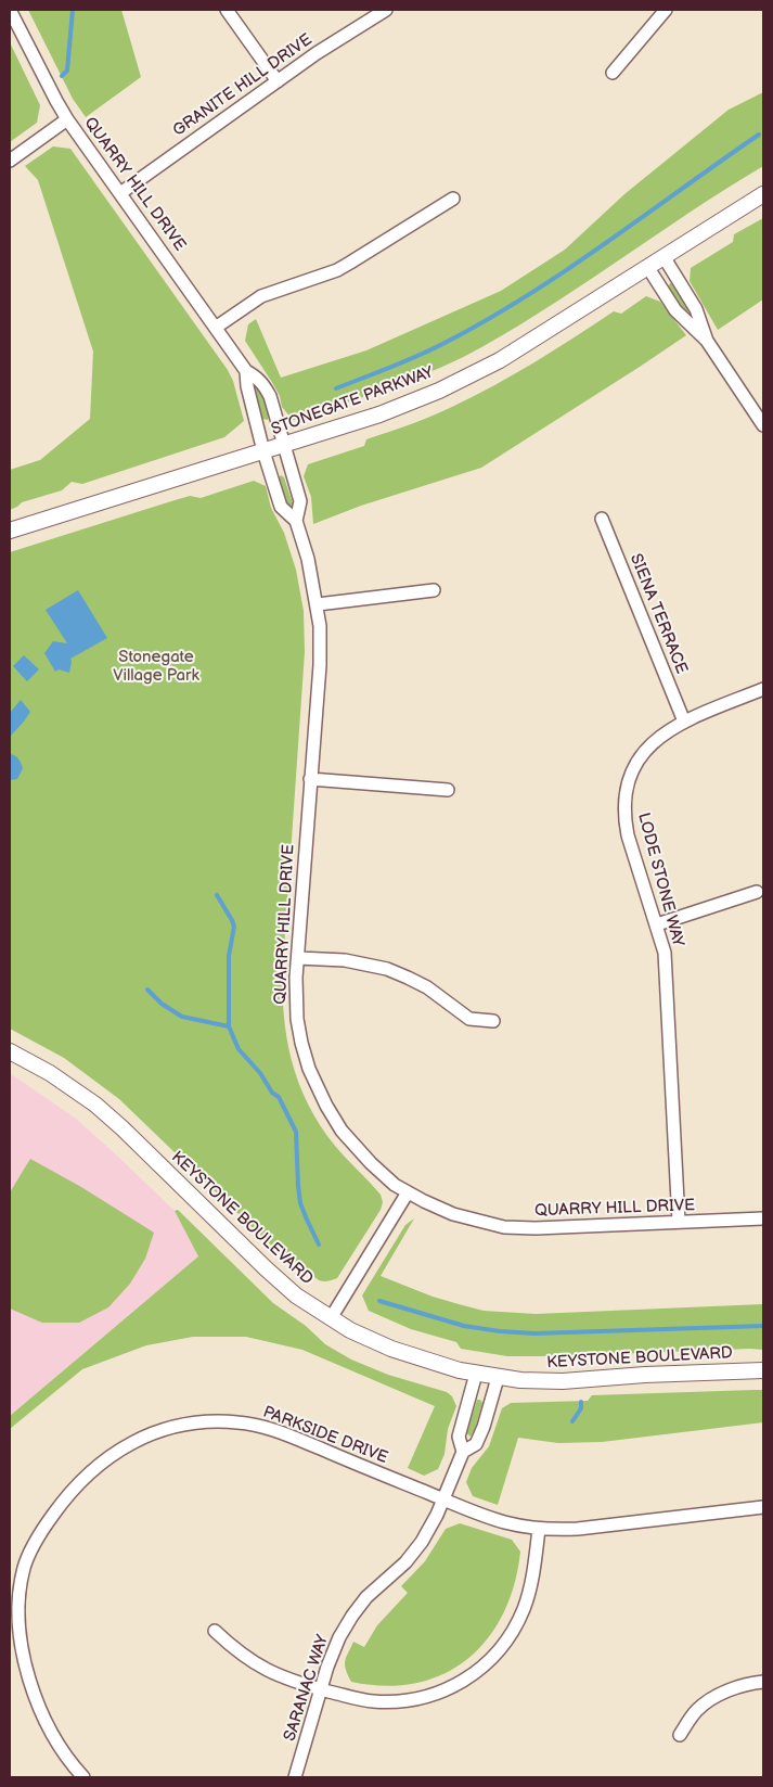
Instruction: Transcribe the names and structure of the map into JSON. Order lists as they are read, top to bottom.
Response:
{
  "streets": {
    "street": [
      "GRANITE HILL DRIVE",
      "QUARRY HILL DRIVE",
      "STONEGATE PARKWAY",
      "SIENA TERRACE",
      "LODE STONE WAY",
      "KEYSTONE BOULEVARD",
      "PARKSIDE DRIVE",
      "SARANAC WAY"
    ]
  },
  "crossings": [
    ["GRANITE HILL DRIVE", "QUARRY HILL DRIVE"],
    ["QUARRY HILL DRIVE", "STONEGATE PARKWAY"],
    ["QUARRY HILL DRIVE", "LODE STONE WAY"],
    ["SIENA TERRACE", "LODE STONE WAY"],
    ["KEYSTONE BOULEVARD", "SARANAC WAY"],
    ["PARKSIDE DRIVE", "SARANAC WAY"]
  ],
  "parks": ["Stonegate Village Park"]
}
